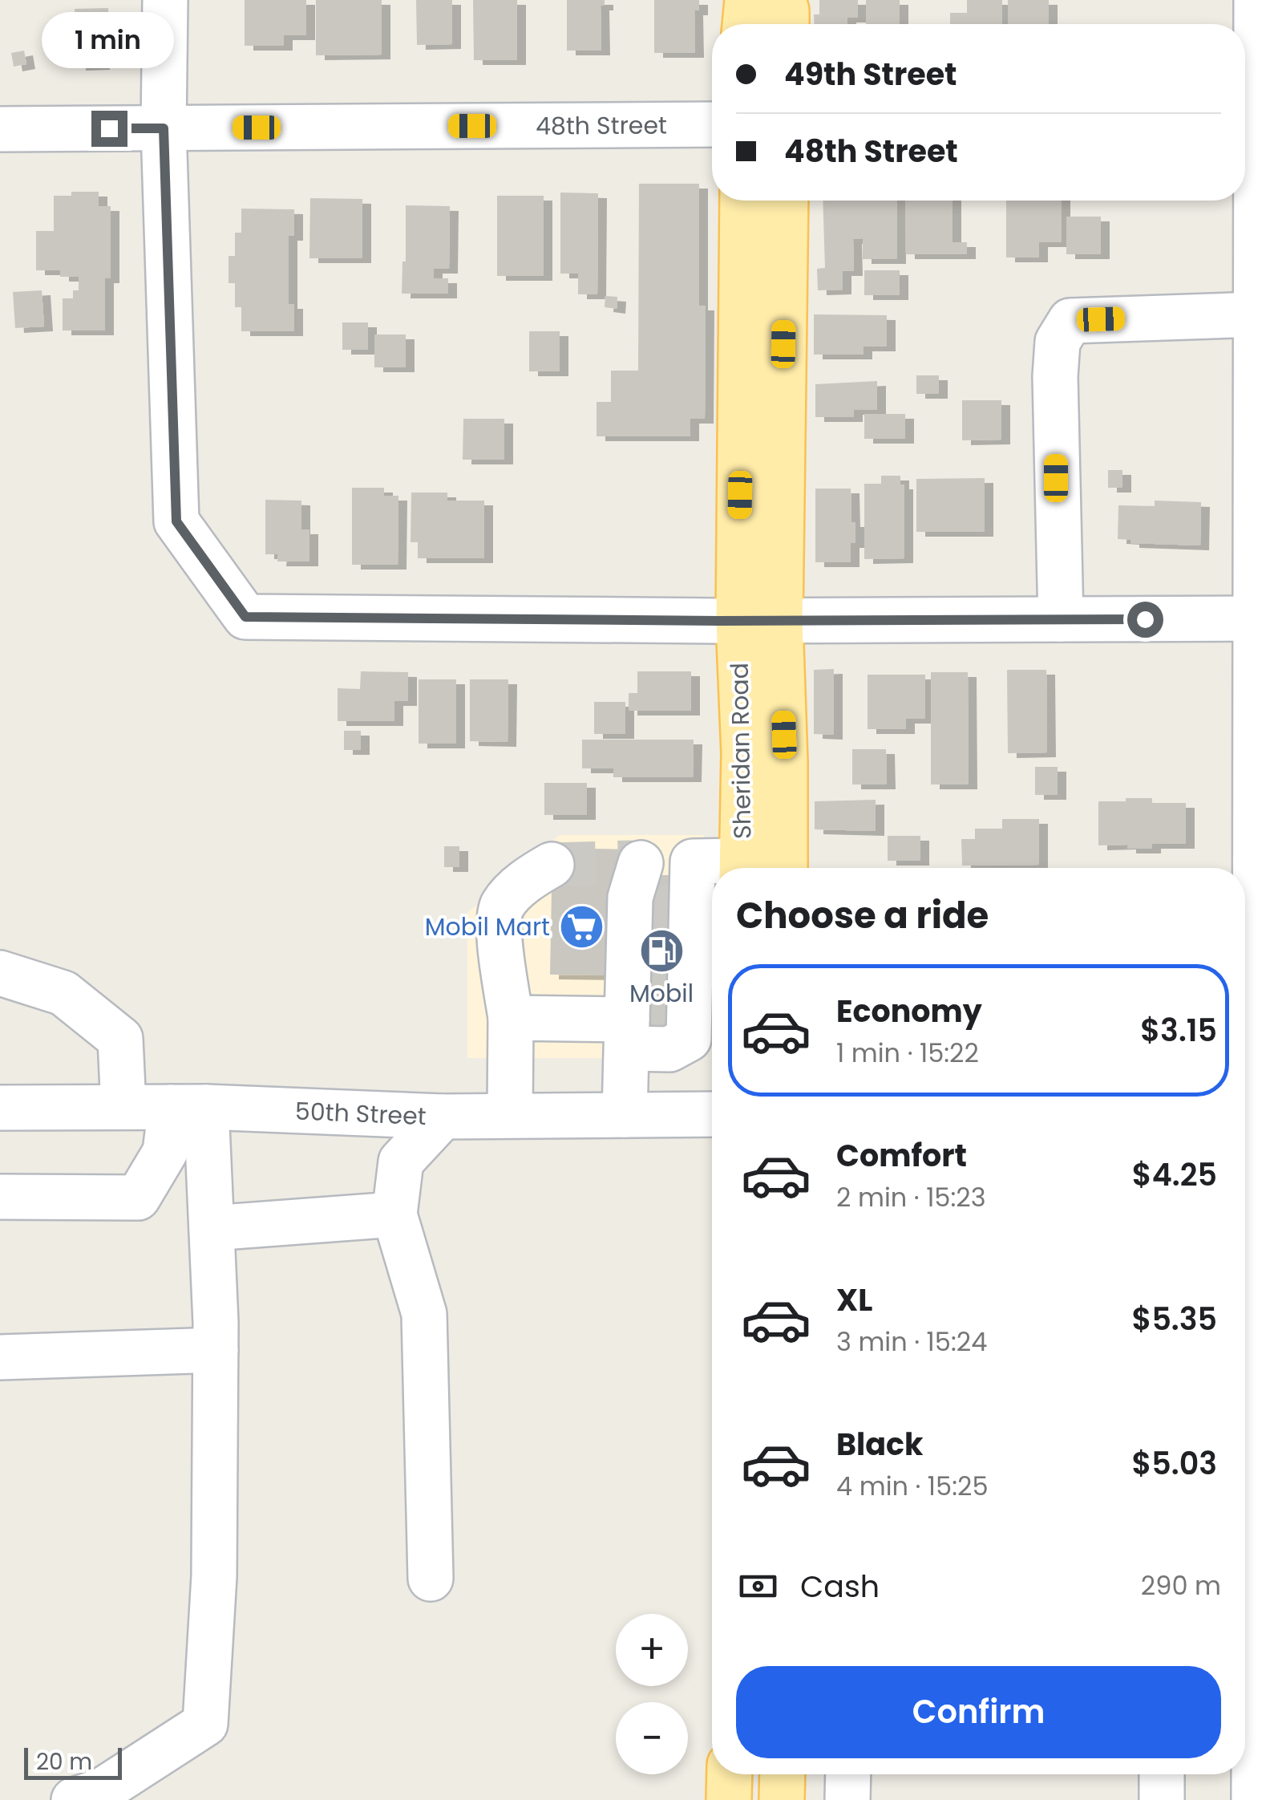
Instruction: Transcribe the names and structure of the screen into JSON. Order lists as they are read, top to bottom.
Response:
{
  "streets": {
    "main road": ["Sheridan Road"],
    "street": ["48th Street", "50th Street"]
  },
  "places": {
    "supermarket": ["Mobil Mart"],
    "fuel station": ["Mobil"]
  },
  "scale_bar": "20 m",
  "page": {
    "bubble": "1 min",
    "banner": ["49th Street", "48th Street"],
    "heading": "Choose a ride",
    "list": [
      {
        "name": "Economy",
        "note": "1 min · 15:22",
        "value": "$3.15"
      },
      {
        "name": "Comfort",
        "note": "2 min · 15:23",
        "value": "$4.25"
      },
      {
        "name": "XL",
        "note": "3 min · 15:24",
        "value": "$5.35"
      },
      {
        "name": "Black",
        "note": "4 min · 15:25",
        "value": "$5.03"
      }
    ],
    "pay": ["Cash", "290 m"],
    "map_buttons": ["+", "−"],
    "buttons": "Confirm",
    "scale": "20 m"
  }
}
